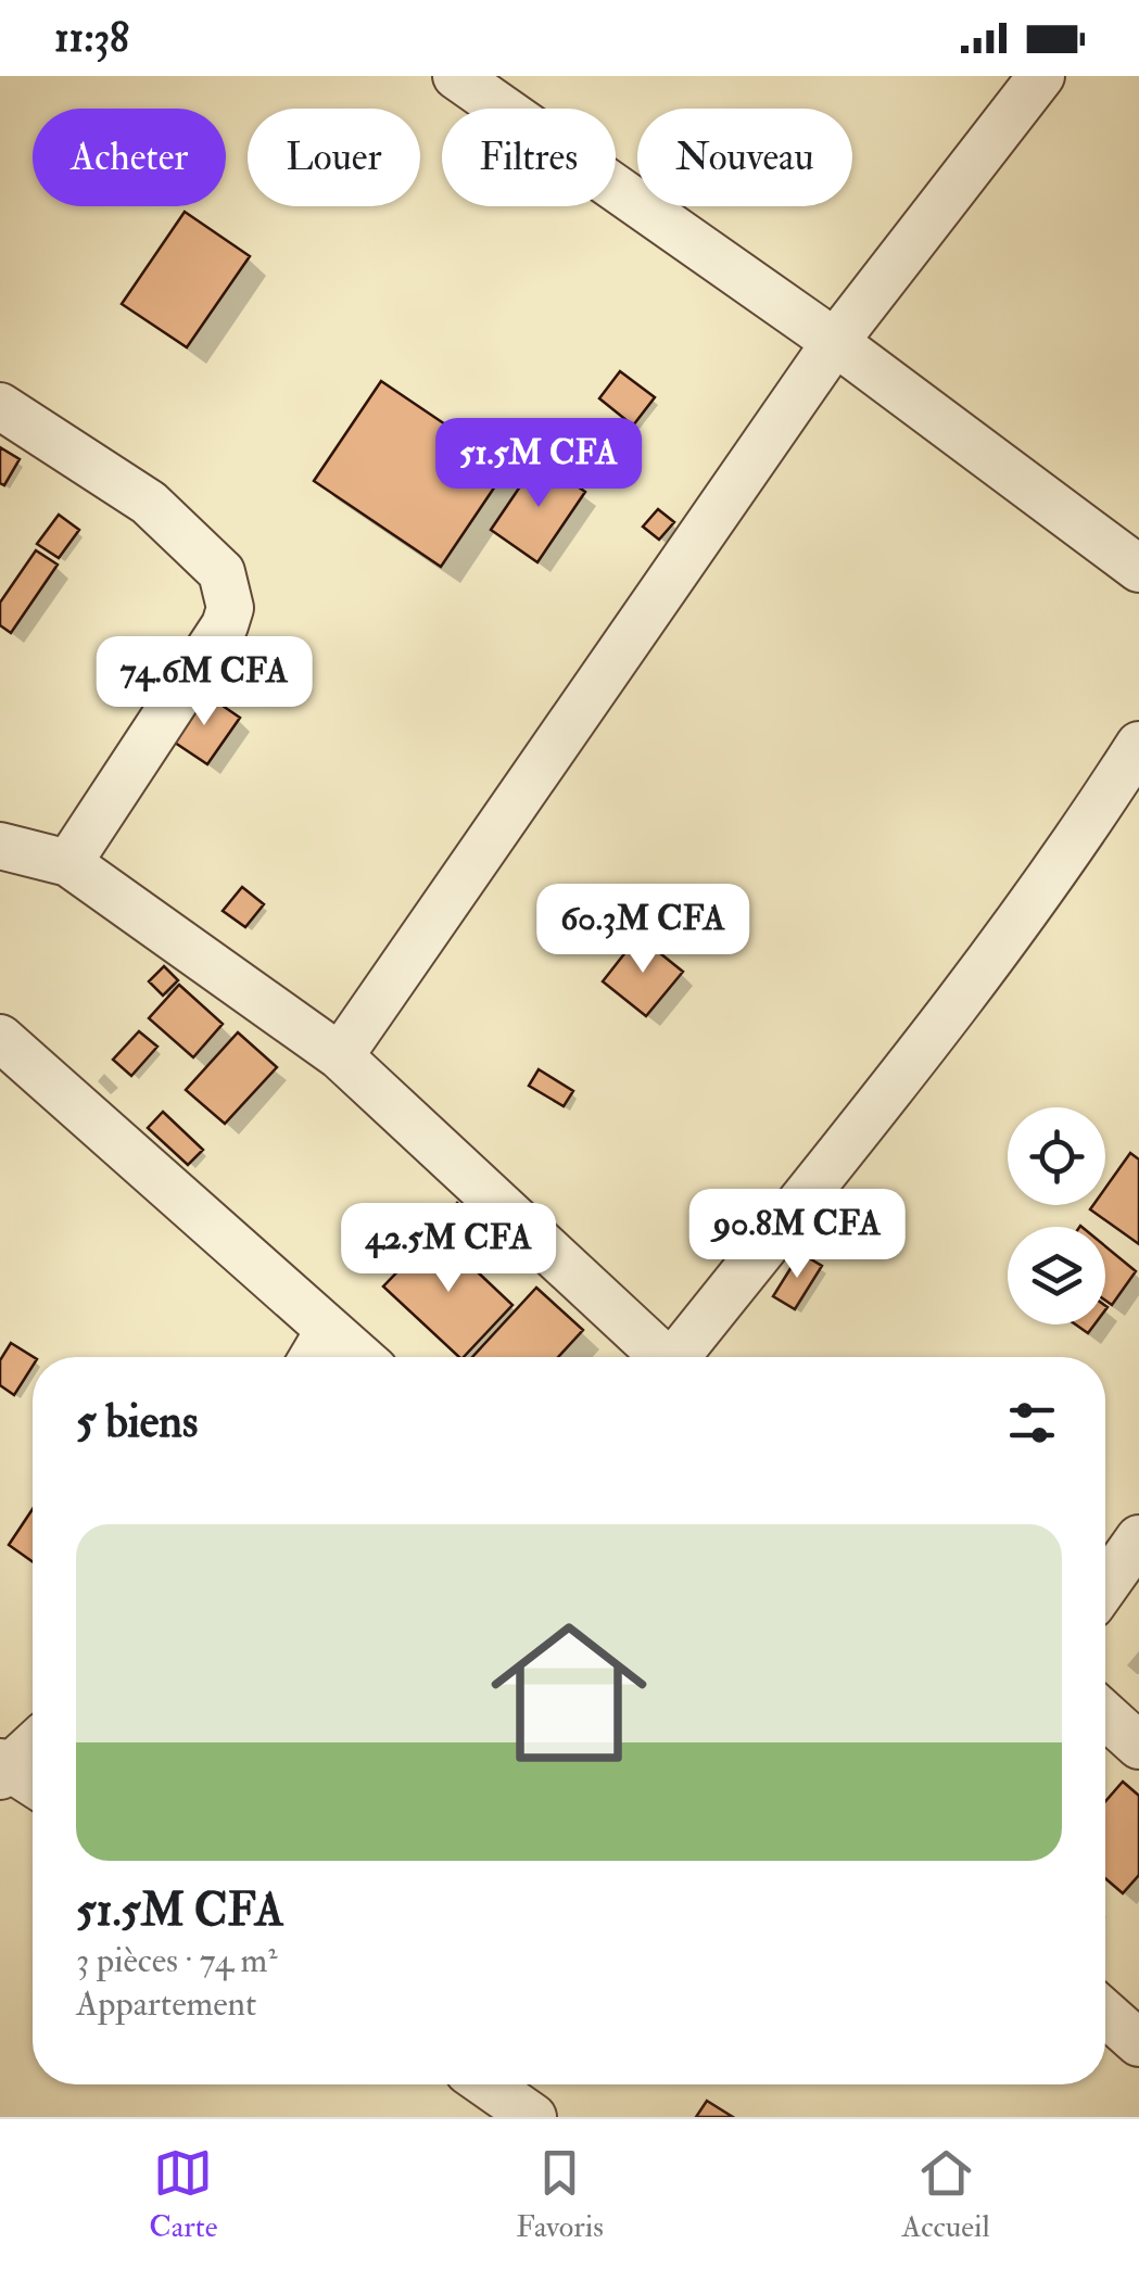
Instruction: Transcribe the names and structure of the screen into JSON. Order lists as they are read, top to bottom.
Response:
{
  "page": {
    "status": "11:38",
    "chip": [
      "Acheter",
      "Louer",
      "Filtres",
      "Nouveau"
    ],
    "price": [
      "51.5M CFA",
      "74.6M CFA",
      "60.3M CFA",
      "90.8M CFA",
      "42.5M CFA"
    ],
    "heading": "5 biens",
    "list": [
      {
        "name": "51.5M CFA",
        "note": "3 pièces · 74 m² · Appartement"
      }
    ],
    "tabs": ["Carte", "Favoris", "Accueil"]
  }
}
